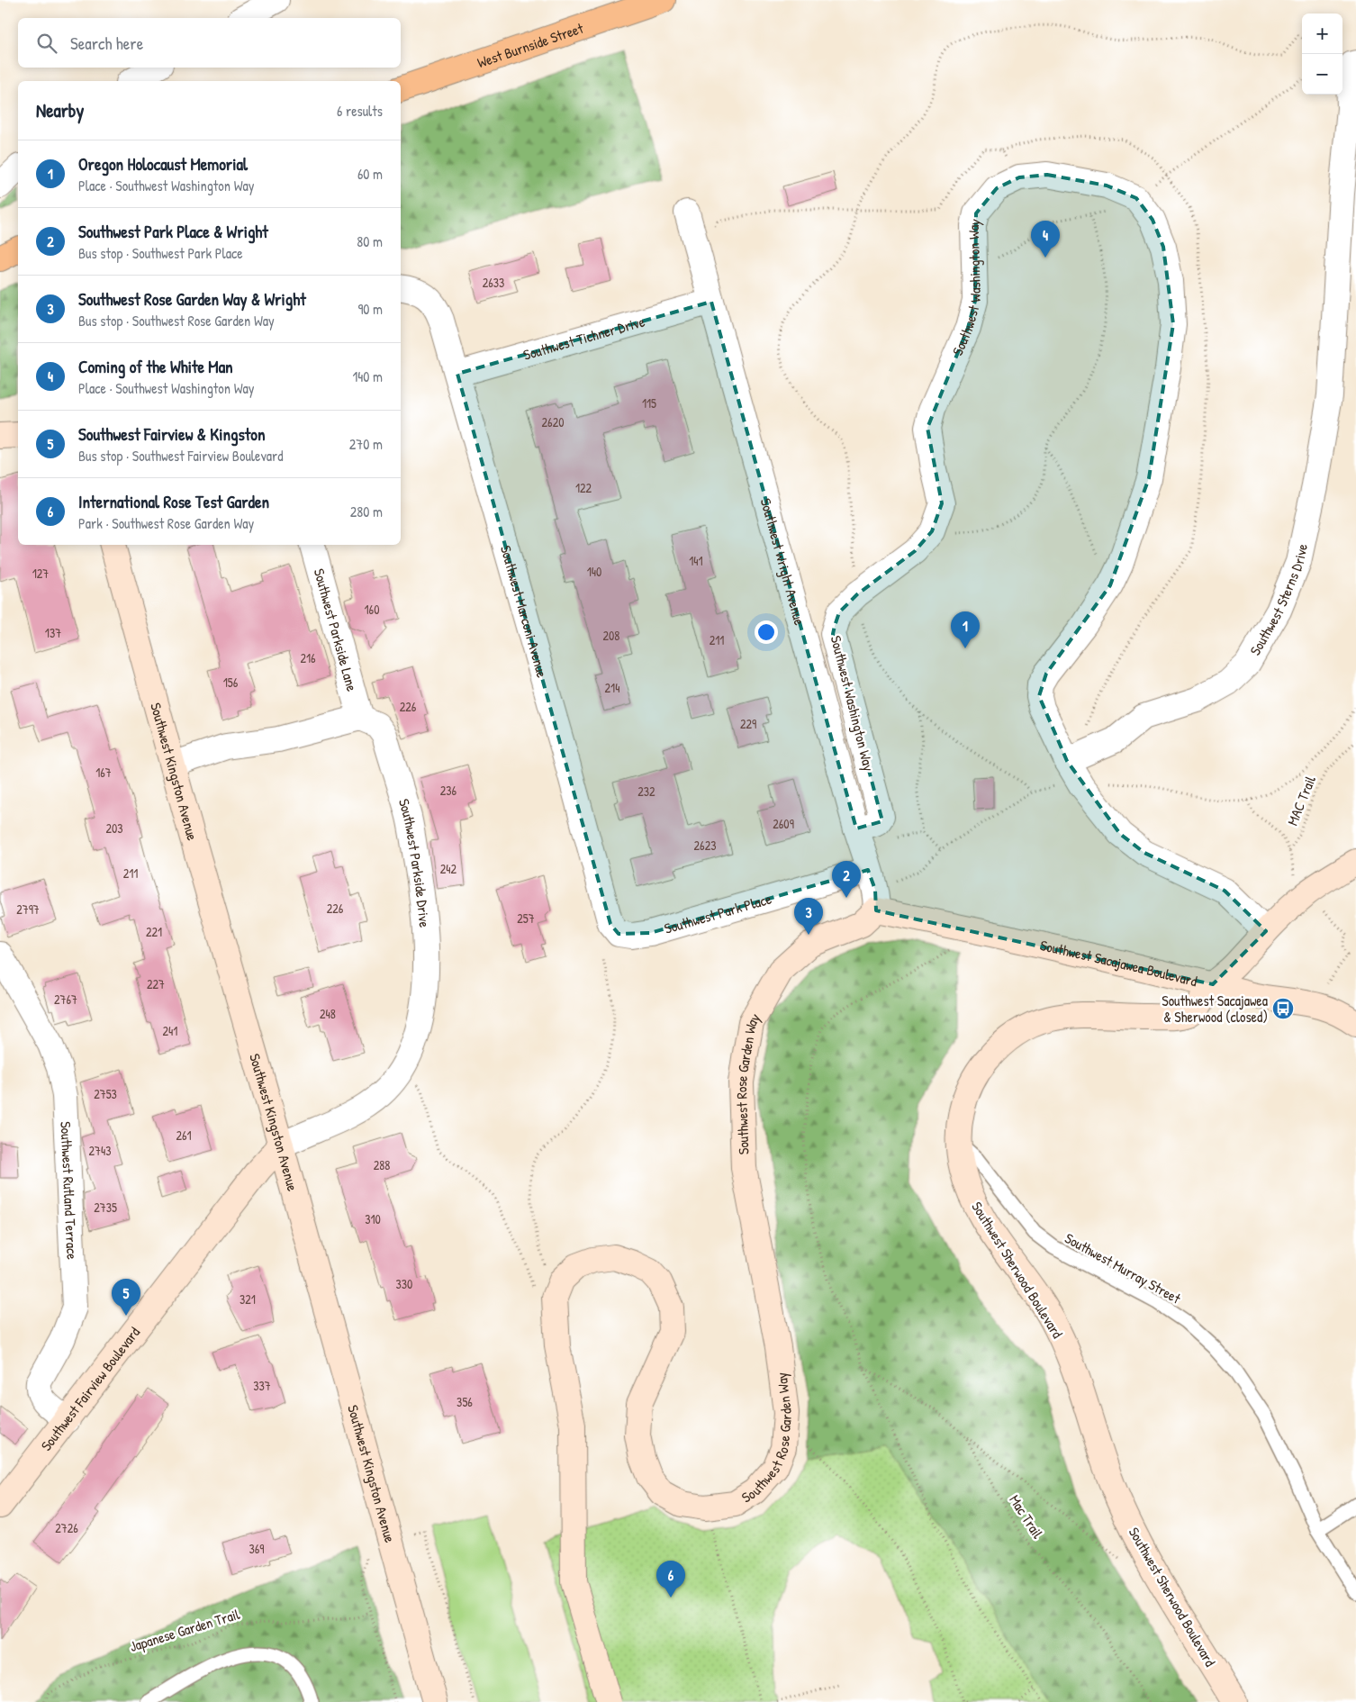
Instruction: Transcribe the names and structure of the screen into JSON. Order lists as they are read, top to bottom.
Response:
{
  "streets": {
    "main road": ["West Burnside Street"],
    "street": [
      "Southwest Washington Way",
      "Southwest Tichner Drive",
      "Southwest Wright Avenue",
      "Southwest Sterns Drive",
      "Southwest Marconi Avenue",
      "Southwest Parkside Lane",
      "Southwest Kingston Avenue",
      "Southwest Parkside Drive",
      "Southwest Park Place",
      "Southwest Sacajawea Boulevard",
      "Southwest Rose Garden Way",
      "Southwest Rutland Terrace",
      "Southwest Sherwood Boulevard",
      "Southwest Fairview Boulevard"
    ],
    "lane": ["Southwest Murray Street"],
    "path": ["MAC Trail", "Mac Trail", "Japanese Garden Trail"]
  },
  "crossings": [
    ["Southwest Washington Way", "Southwest Wright Avenue"],
    ["Southwest Tichner Drive", "Southwest Wright Avenue"],
    ["Southwest Tichner Drive", "Southwest Marconi Avenue"],
    ["Southwest Wright Avenue", "Southwest Park Place"],
    ["Southwest Wright Avenue", "Southwest Sacajawea Boulevard"],
    ["Southwest Wright Avenue", "Southwest Rose Garden Way"],
    ["Southwest Marconi Avenue", "Southwest Park Place"],
    ["Southwest Parkside Lane", "Southwest Parkside Drive"],
    ["Southwest Kingston Avenue", "Southwest Parkside Drive"],
    ["Southwest Kingston Avenue", "Southwest Fairview Boulevard"],
    ["Southwest Parkside Drive", "Southwest Fairview Boulevard"],
    ["Southwest Sacajawea Boulevard", "Southwest Rose Garden Way"],
    ["Southwest Sacajawea Boulevard", "Southwest Sherwood Boulevard"],
    ["Southwest Rutland Terrace", "Southwest Fairview Boulevard"],
    ["Southwest Murray Street", "Southwest Sherwood Boulevard"]
  ],
  "places": {
    "bus stop": ["Southwest Sacajawea & Sherwood (closed)"]
  },
  "house_numbers": [
    "2633",
    "115",
    "2620",
    "122",
    "141",
    "140",
    "127",
    "160",
    "137",
    "208",
    "211",
    "216",
    "156",
    "214",
    "226",
    "229",
    "167",
    "236",
    "232",
    "2609",
    "203",
    "2623",
    "242",
    "211",
    "226",
    "2797",
    "257",
    "221",
    "227",
    "2767",
    "248",
    "241",
    "2753",
    "261",
    "2743",
    "288",
    "2735",
    "310",
    "330",
    "321",
    "337",
    "356",
    "2726",
    "369"
  ],
  "page": {
    "map_buttons": ["+", "−"],
    "search": "Search here",
    "heading": ["Nearby", "6 results"],
    "list": [
      {
        "mark": "1",
        "name": "Oregon Holocaust Memorial",
        "note": "Place · Southwest Washington Way",
        "value": "60 m"
      },
      {
        "mark": "2",
        "name": "Southwest Park Place & Wright",
        "note": "Bus stop · Southwest Park Place",
        "value": "80 m"
      },
      {
        "mark": "3",
        "name": "Southwest Rose Garden Way & Wright",
        "note": "Bus stop · Southwest Rose Garden Way",
        "value": "90 m"
      },
      {
        "mark": "4",
        "name": "Coming of the White Man",
        "note": "Place · Southwest Washington Way",
        "value": "140 m"
      },
      {
        "mark": "5",
        "name": "Southwest Fairview & Kingston",
        "note": "Bus stop · Southwest Fairview Boulevard",
        "value": "270 m"
      },
      {
        "mark": "6",
        "name": "International Rose Test Garden",
        "note": "Park · Southwest Rose Garden Way",
        "value": "280 m"
      }
    ],
    "pins": [
      "4",
      "1",
      "2",
      "3",
      "5",
      "6"
    ]
  }
}
